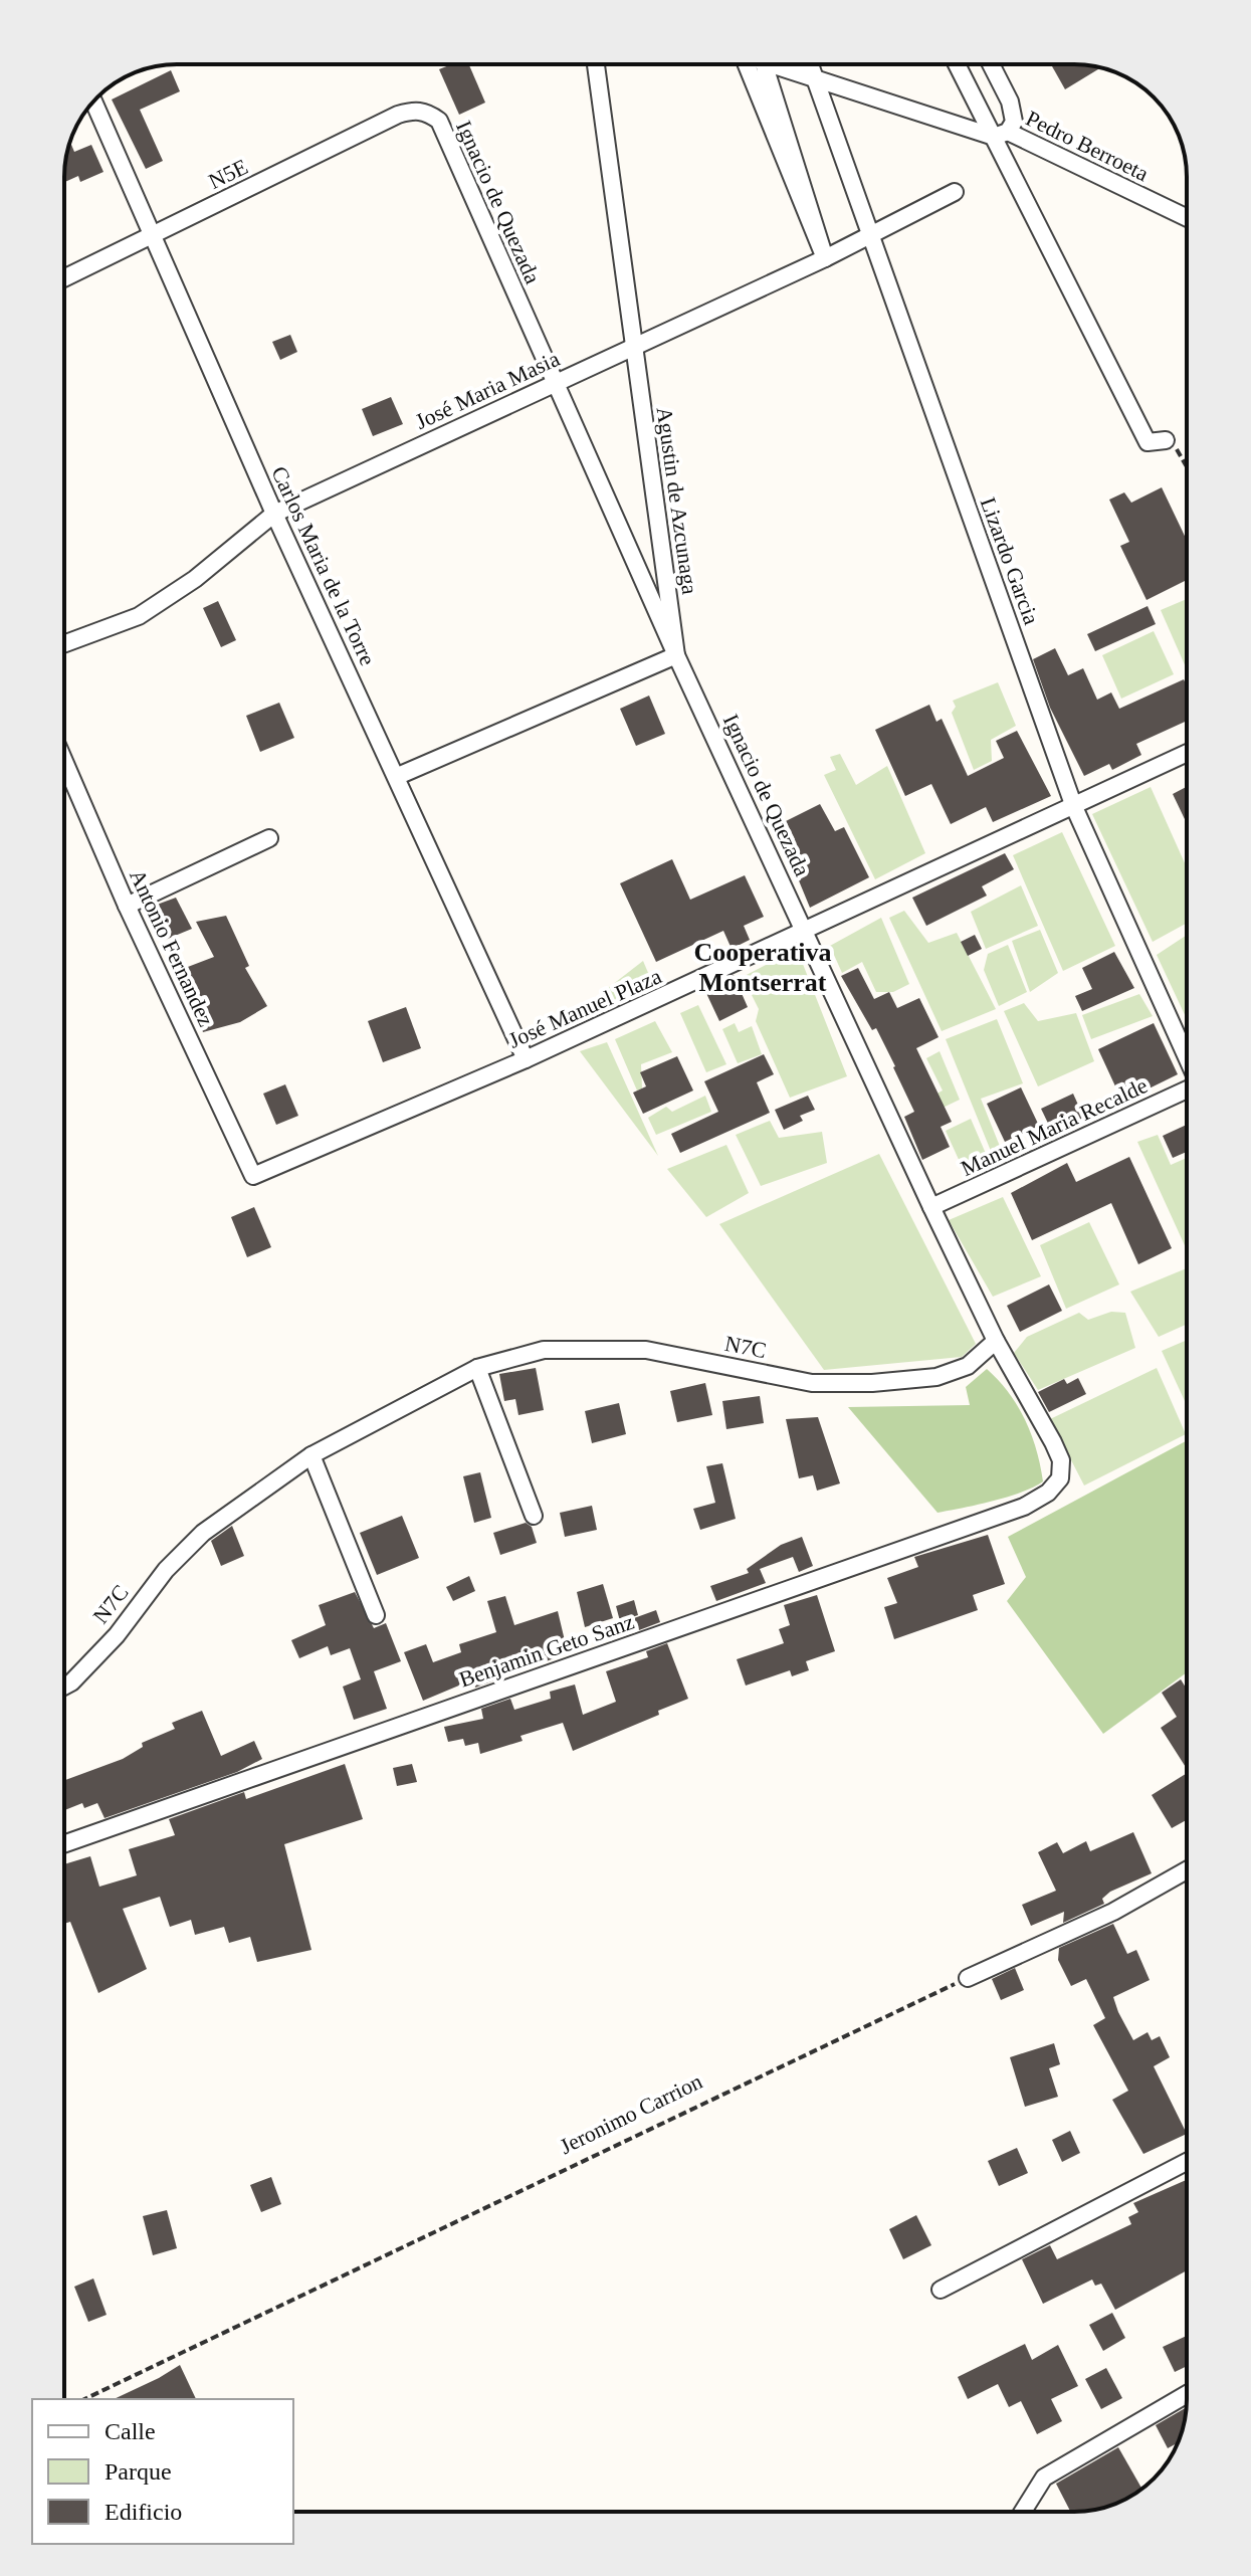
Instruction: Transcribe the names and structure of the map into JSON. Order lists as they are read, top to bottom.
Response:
{
  "streets": {
    "street": [
      "Pedro Berroeta",
      "N5E",
      "Ignacio de Quezada",
      "José Maria Masia",
      "Agustin de Azcunaga",
      "Lizardo Garcia",
      "Carlos Maria de la Torre",
      "Antonio Fernandez",
      "José Manuel Plaza",
      "Manuel Maria Recalde",
      "N7C",
      "Benjamin Geto Sanz"
    ],
    "path": ["Jeronimo Carrion"]
  },
  "crossings": [
    ["Pedro Berroeta", "Lizardo Garcia"],
    ["N5E", "Ignacio de Quezada"],
    ["N5E", "Carlos Maria de la Torre"],
    ["Ignacio de Quezada", "José Maria Masia"],
    ["Ignacio de Quezada", "Agustin de Azcunaga"],
    ["Ignacio de Quezada", "José Manuel Plaza"],
    ["Ignacio de Quezada", "Manuel Maria Recalde"],
    ["Ignacio de Quezada", "N7C"],
    ["Ignacio de Quezada", "Benjamin Geto Sanz"],
    ["José Maria Masia", "Agustin de Azcunaga"],
    ["José Maria Masia", "Lizardo Garcia"],
    ["José Maria Masia", "Carlos Maria de la Torre"],
    ["Lizardo Garcia", "José Manuel Plaza"],
    ["Carlos Maria de la Torre", "José Manuel Plaza"],
    ["Antonio Fernandez", "José Manuel Plaza"]
  ],
  "districts": ["Cooperativa Montserrat"],
  "legend": ["Calle", "Parque", "Edificio"]
}
